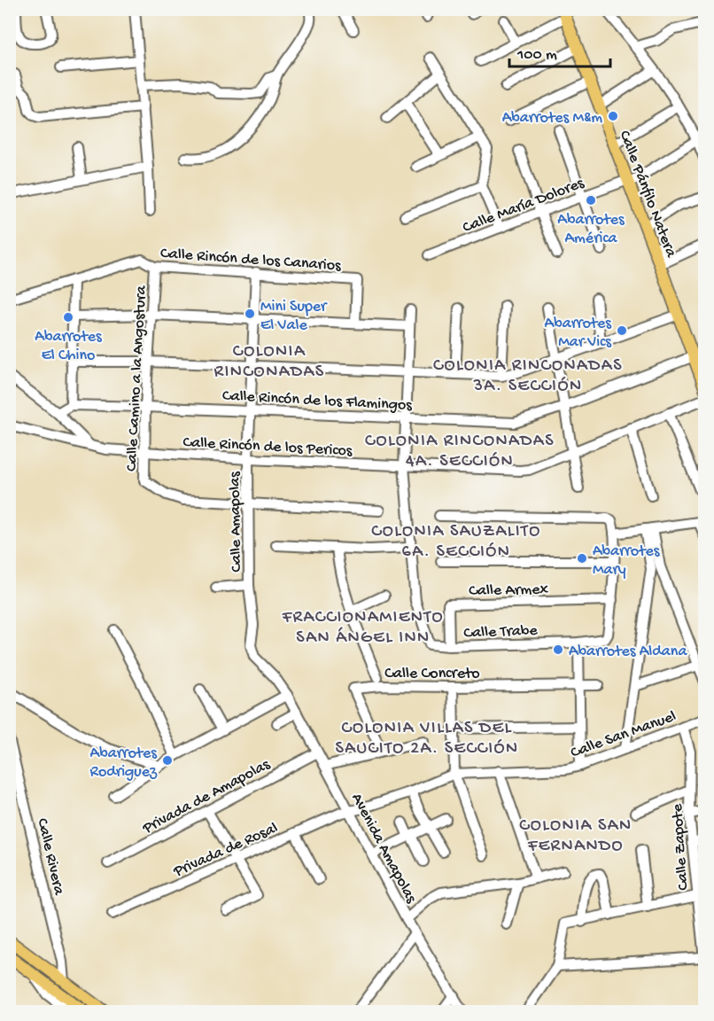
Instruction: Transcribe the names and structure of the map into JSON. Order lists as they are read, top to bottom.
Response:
{
  "streets": {
    "main road": ["Calle Pánfilo Natera"],
    "street": [
      "Calle María Dolores",
      "Calle Rincón de los Canarios",
      "Calle Camino a la Angostura",
      "Calle Rincón de los Flamingos",
      "Calle Rincón de los Pericos",
      "Calle Amapolas",
      "Calle Armex",
      "Calle Trabe",
      "Calle Concreto",
      "Calle San Manuel",
      "Privada de Amapolas",
      "Avenida Amapolas",
      "Calle Zapote",
      "Privada de Rosal",
      "Calle Rivera"
    ]
  },
  "crossings": [
    ["Calle Pánfilo Natera", "Calle María Dolores"],
    ["Calle Pánfilo Natera", "Calle Rincón de los Flamingos"],
    ["Calle Rincón de los Canarios", "Calle Camino a la Angostura"],
    ["Calle Rincón de los Canarios", "Calle Amapolas"],
    ["Calle Camino a la Angostura", "Calle Rincón de los Flamingos"],
    ["Calle Camino a la Angostura", "Calle Rincón de los Pericos"],
    ["Calle Camino a la Angostura", "Calle Amapolas"],
    ["Calle Rincón de los Flamingos", "Calle Amapolas"],
    ["Calle Rincón de los Flamingos", "Calle Trabe"],
    ["Calle Rincón de los Pericos", "Calle Amapolas"],
    ["Calle Rincón de los Pericos", "Calle Trabe"],
    ["Calle Amapolas", "Avenida Amapolas"],
    ["Calle Armex", "Calle Trabe"],
    ["Calle San Manuel", "Calle Zapote"],
    ["Calle San Manuel", "Privada de Rosal"],
    ["Privada de Amapolas", "Avenida Amapolas"],
    ["Avenida Amapolas", "Privada de Rosal"]
  ],
  "districts": [
    "COLONIA RINCONADAS",
    "COLONIA RINCONADAS 3A. SECCIÓN",
    "COLONIA RINCONADAS 4A. SECCIÓN",
    "COLONIA SAUZALITO 6A. SECCIÓN",
    "FRACCIONAMIENTO SAN ÁNGEL INN",
    "COLONIA VILLAS DEL SAUCITO 2A. SECCIÓN",
    "COLONIA SAN FERNANDO"
  ],
  "places": [
    "Abarrotes M&m",
    "Abarrotes América",
    "Mini Super El Vale",
    "Abarrotes El Chino",
    "Abarrotes Mar Vics",
    "Abarrotes Mary",
    "Abarrotes Aldana",
    "Abarrotes Rodriguez"
  ],
  "scale_bar": "100 m"
}
